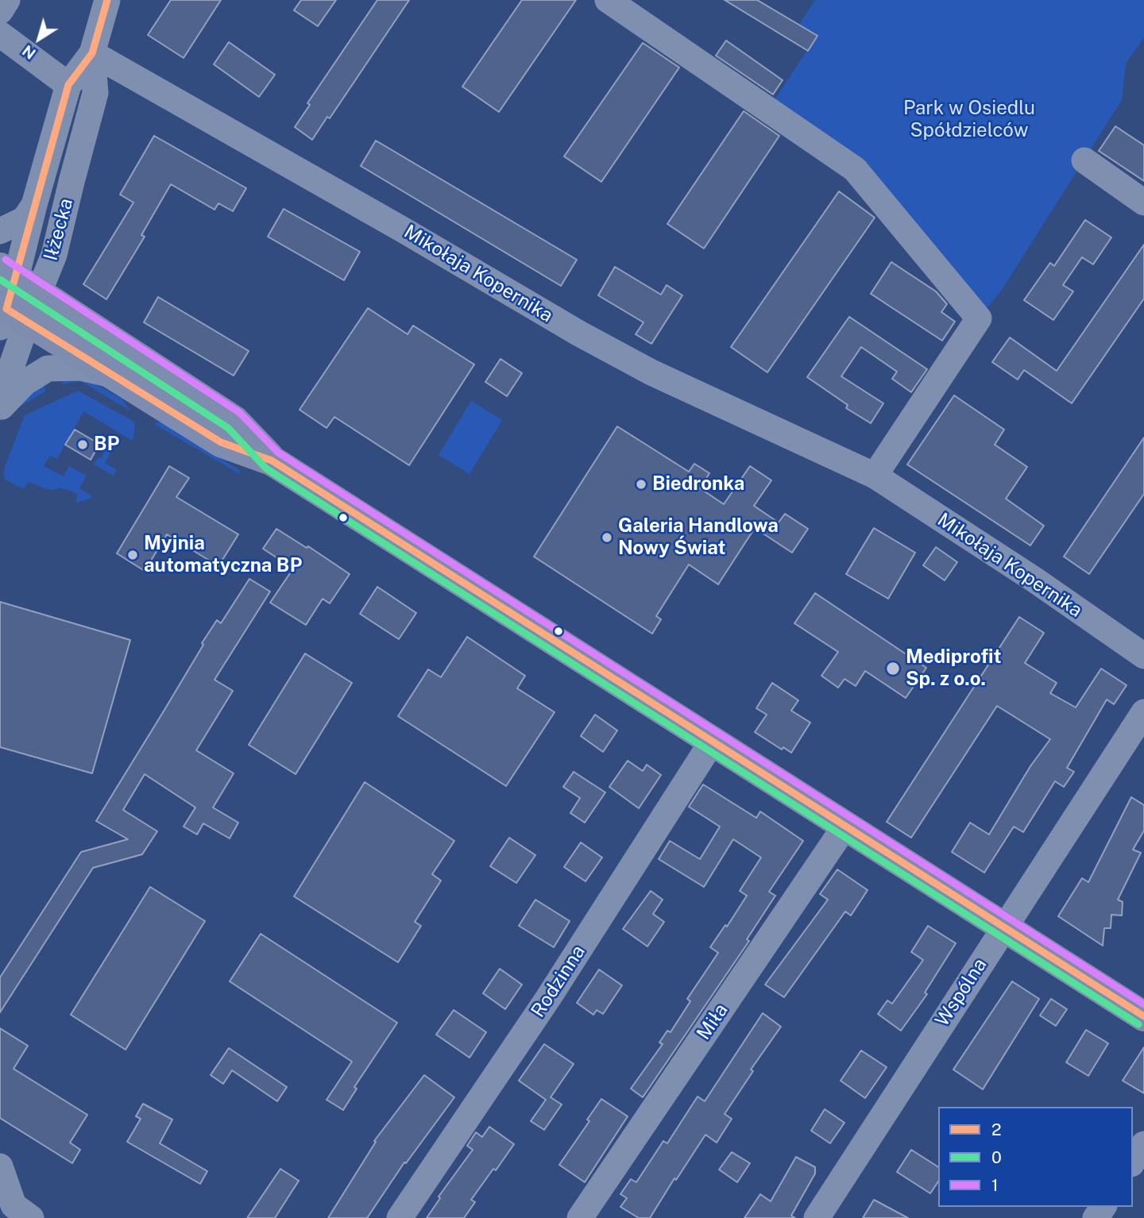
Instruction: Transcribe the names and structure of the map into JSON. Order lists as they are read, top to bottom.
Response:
{
  "streets": {
    "street": [
      "Iłżecka",
      "Mikołaja Kopernika",
      "Rodzinna",
      "Wspólna",
      "Miła"
    ]
  },
  "crossings": [
    ["Iłżecka", "Mikołaja Kopernika"]
  ],
  "parks": ["Park w Osiedlu Spółdzielców"],
  "places": [
    "BP",
    "Biedronka",
    "Galeria Handlowa Nowy Świat",
    "Myjnia automatyczna BP",
    "Mediprofit Sp. z o.o."
  ],
  "lines": ["transit line 2", "transit line 1", "transit line 0"],
  "legend": ["2", "0", "1"],
  "north": "bottom left"
}
